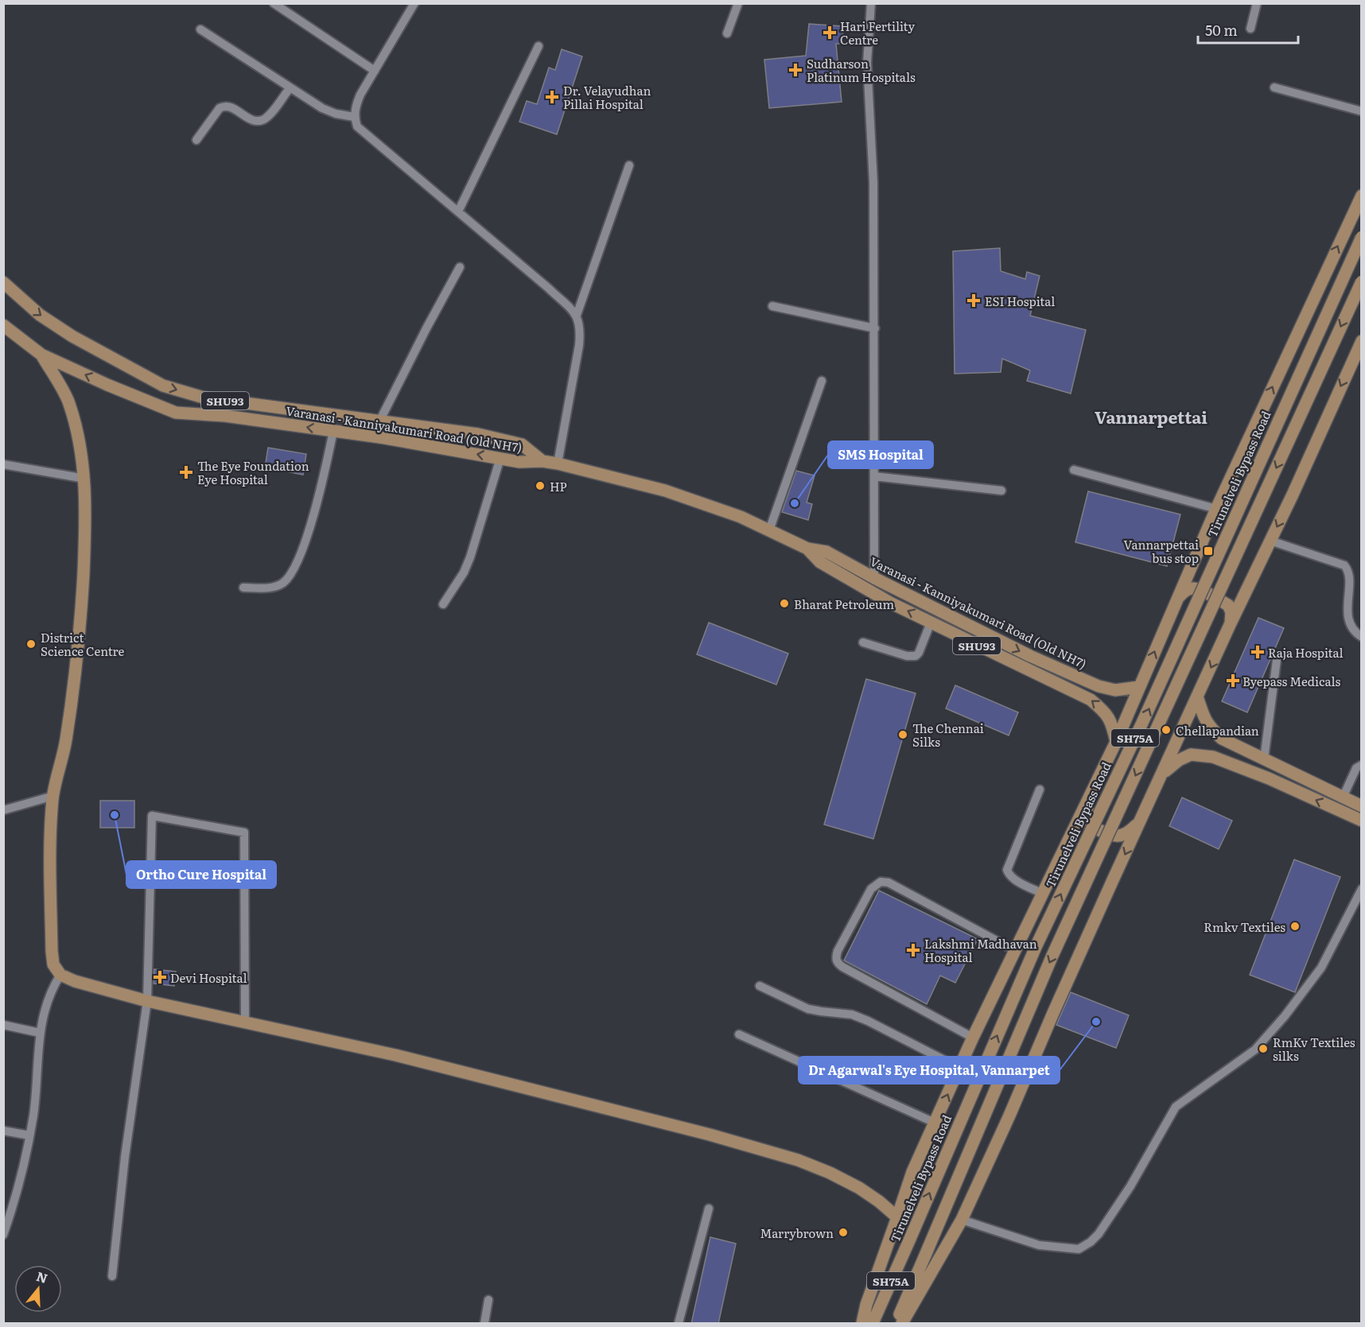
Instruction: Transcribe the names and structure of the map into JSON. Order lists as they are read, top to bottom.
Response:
{
  "streets": {
    "main road": [
      "SHU93",
      "Varanasi - Kanniyakumari Road (Old NH7)",
      "Tirunelveli Bypass Road",
      "SH75A"
    ]
  },
  "districts": ["Vannarpettai"],
  "places": {
    "health": [
      "Hari Fertility Centre",
      "Sudharson Platinum Hospitals",
      "Dr. Velayudhan Pillai Hospital",
      "ESI Hospital",
      "The Eye Foundation Eye Hospital",
      "Raja Hospital",
      "Byepass Medicals",
      "Lakshmi Madhavan Hospital",
      "Devi Hospital"
    ],
    "other": [
      "HP",
      "SMS Hospital",
      "Bharat Petroleum",
      "District Science Centre",
      "Chellapandian",
      "The Chennai Silks",
      "Ortho Cure Hospital",
      "Rmkv Textiles",
      "Dr Agarwal's Eye Hospital, Vannarpet",
      "RmKv Textiles silks",
      "Marrybrown"
    ],
    "transit": ["Vannarpettai bus stop"]
  },
  "scale_bar": "50 m",
  "north": "top"
}
